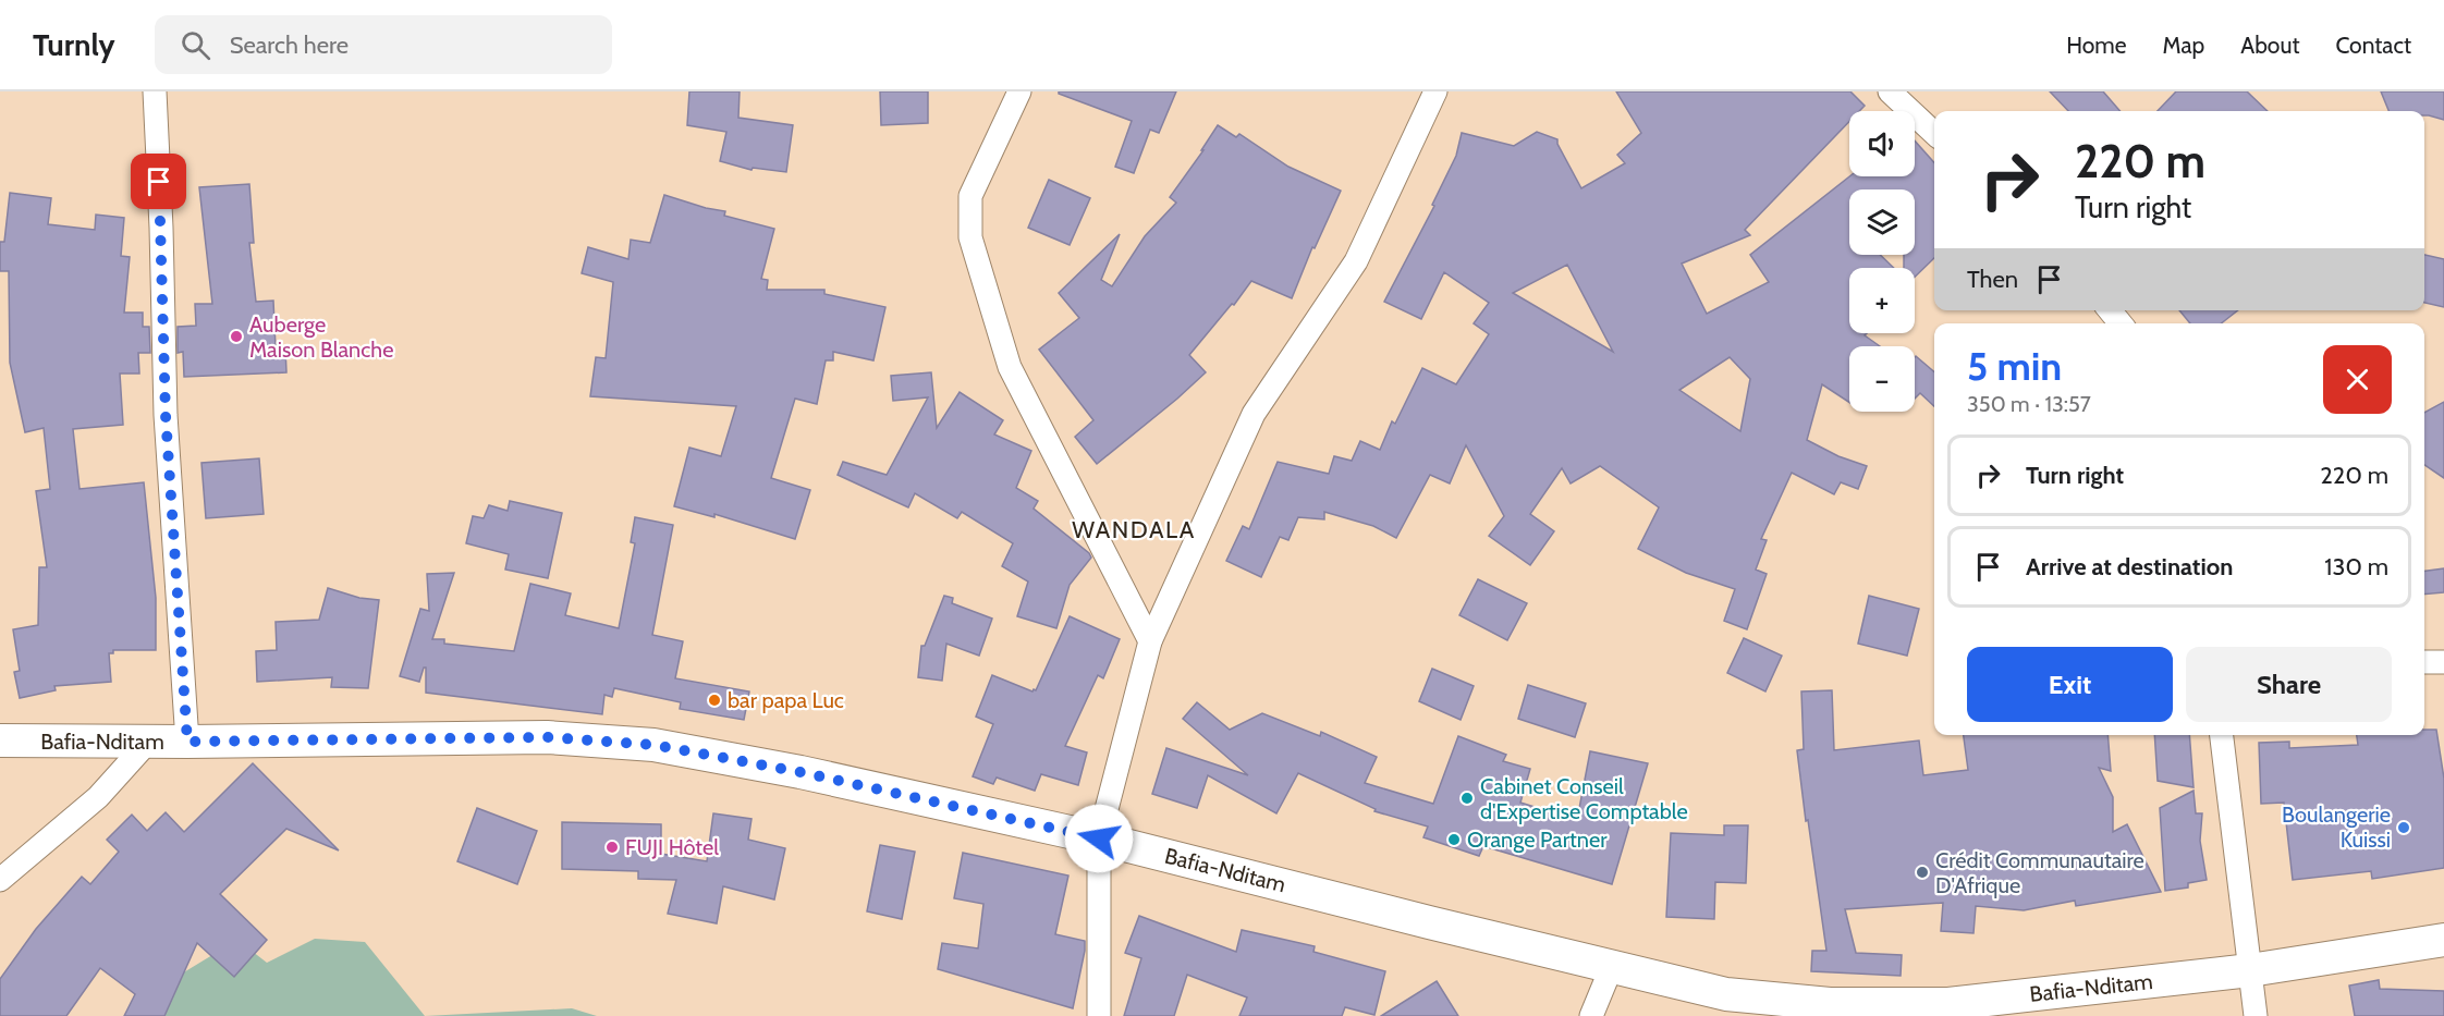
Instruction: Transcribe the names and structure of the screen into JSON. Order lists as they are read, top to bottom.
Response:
{
  "streets": {
    "main road": ["Bafia-Nditam"]
  },
  "districts": ["WANDALA"],
  "places": [
    "Auberge Maison Blanche",
    "bar papa Luc",
    "Cabinet Conseil d'Expertise Comptable",
    "Boulangerie Kuissi",
    "Orange Partner",
    "FUJI Hôtel",
    "Crédit Communautaire D'Afrique"
  ],
  "page": {
    "header": "Turnly",
    "search": "Search here",
    "nav": [
      "Home",
      "Map",
      "About",
      "Contact"
    ],
    "map_buttons": ["+", "−"],
    "turn": ["220 m", "Turn right"],
    "then": "Then",
    "heading": ["5 min", "350 m · 13:57"],
    "list": [
      {
        "name": "Turn right",
        "value": "220 m"
      },
      {
        "name": "Arrive at destination",
        "value": "130 m"
      }
    ],
    "buttons": ["Exit", "Share"]
  }
}
